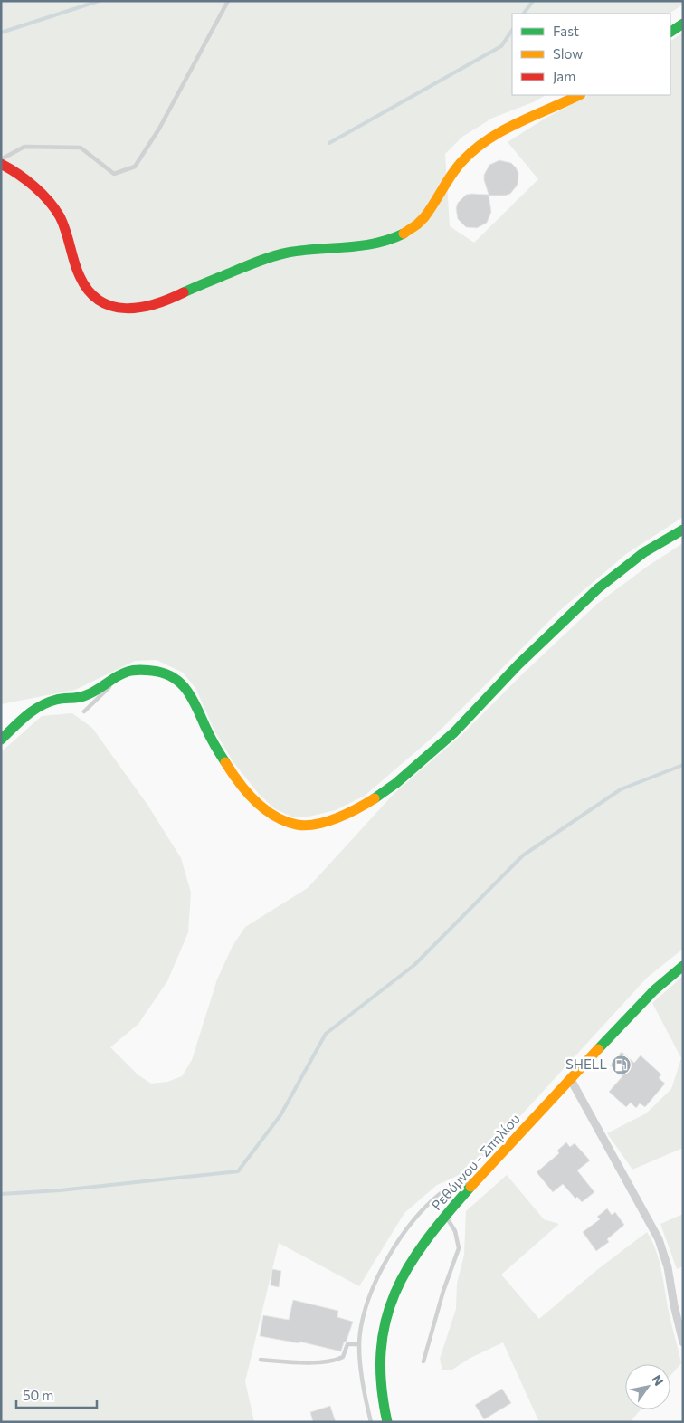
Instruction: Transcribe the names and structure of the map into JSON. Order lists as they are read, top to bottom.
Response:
{
  "streets": {
    "street": ["Ρεθύμνου - Σπηλίου"]
  },
  "places": {
    "fuel station": ["SHELL"]
  },
  "legend": ["Fast", "Slow", "Jam"],
  "scale_bar": "50 m",
  "north": "top right"
}
